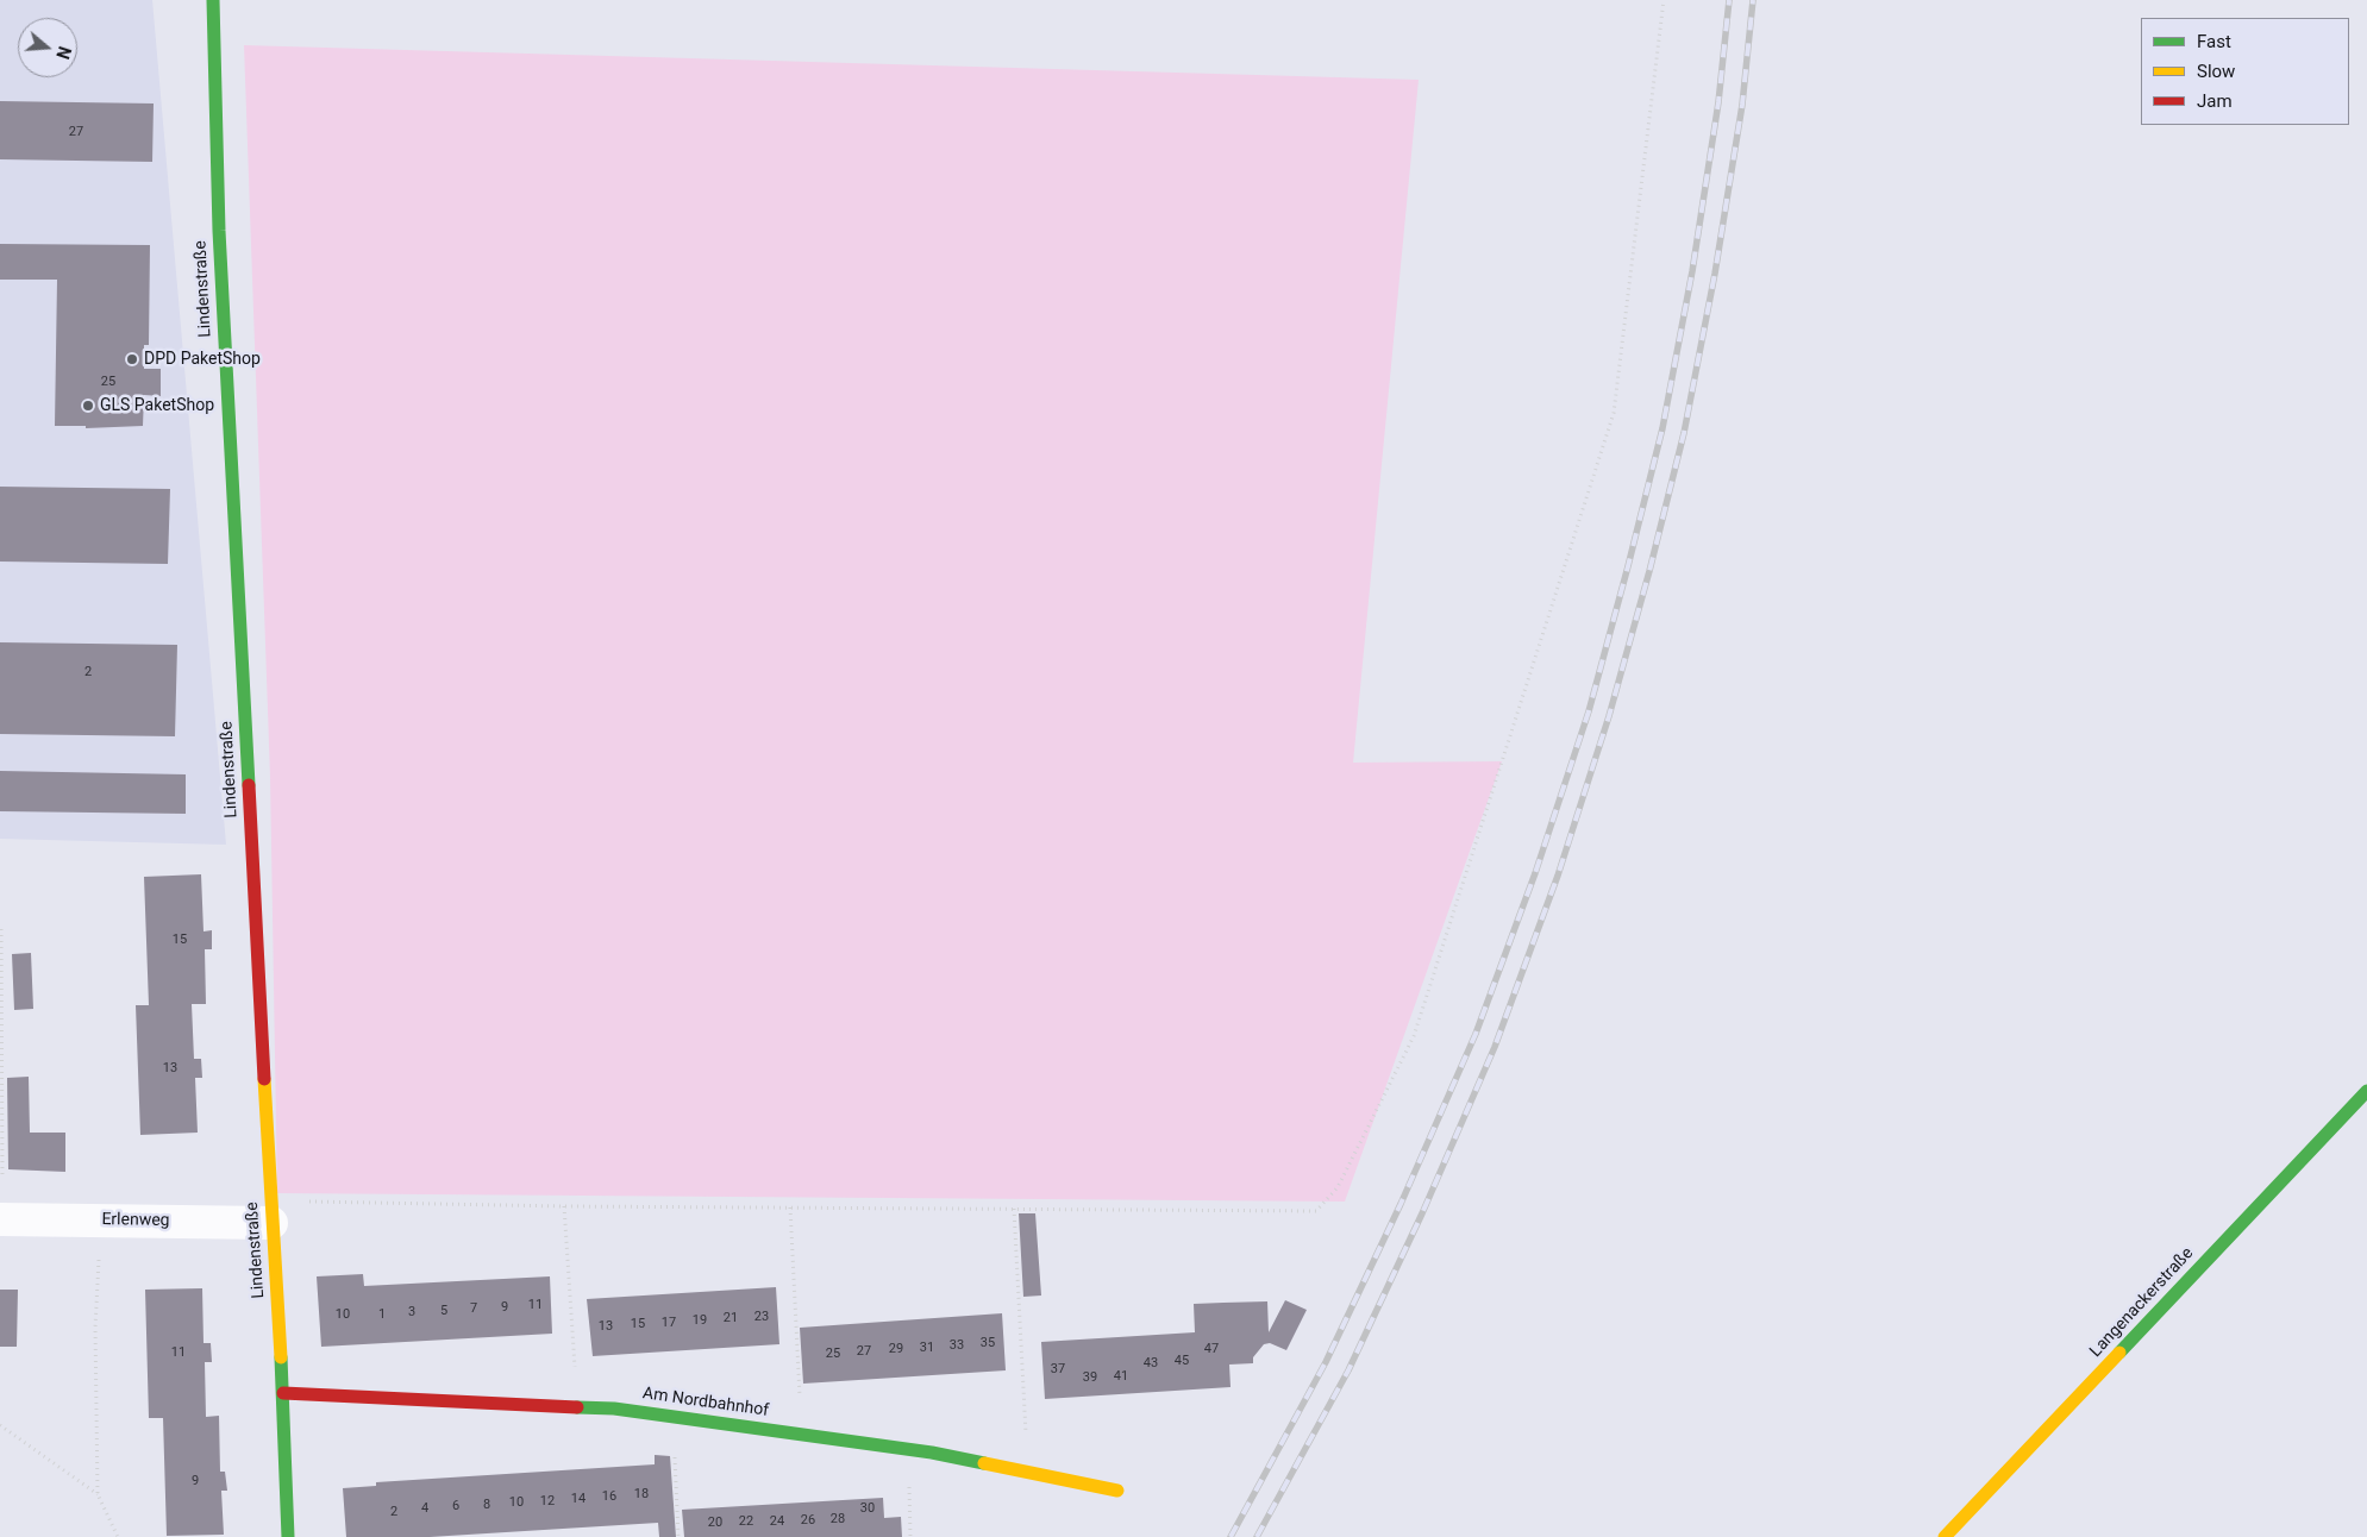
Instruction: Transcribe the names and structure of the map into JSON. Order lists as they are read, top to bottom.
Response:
{
  "streets": {
    "street": [
      "Lindenstraße",
      "Erlenweg",
      "Langenackerstraße",
      "Am Nordbahnhof"
    ]
  },
  "crossings": [
    ["Lindenstraße", "Erlenweg"],
    ["Lindenstraße", "Am Nordbahnhof"]
  ],
  "places": ["DPD PaketShop", "GLS PaketShop"],
  "house_numbers": [
    "27",
    "25",
    "2",
    "15",
    "13",
    "11",
    "9",
    "7",
    "5",
    "3",
    "10",
    "1",
    "23",
    "21",
    "19",
    "17",
    "15",
    "13",
    "35",
    "33",
    "31",
    "29",
    "47",
    "27",
    "11",
    "25",
    "45",
    "43",
    "37",
    "41",
    "39",
    "9",
    "18",
    "16",
    "14",
    "12",
    "10",
    "8",
    "6",
    "4",
    "30",
    "2",
    "28",
    "26",
    "22",
    "24",
    "20"
  ],
  "legend": ["Fast", "Slow", "Jam"],
  "north": "right"
}
